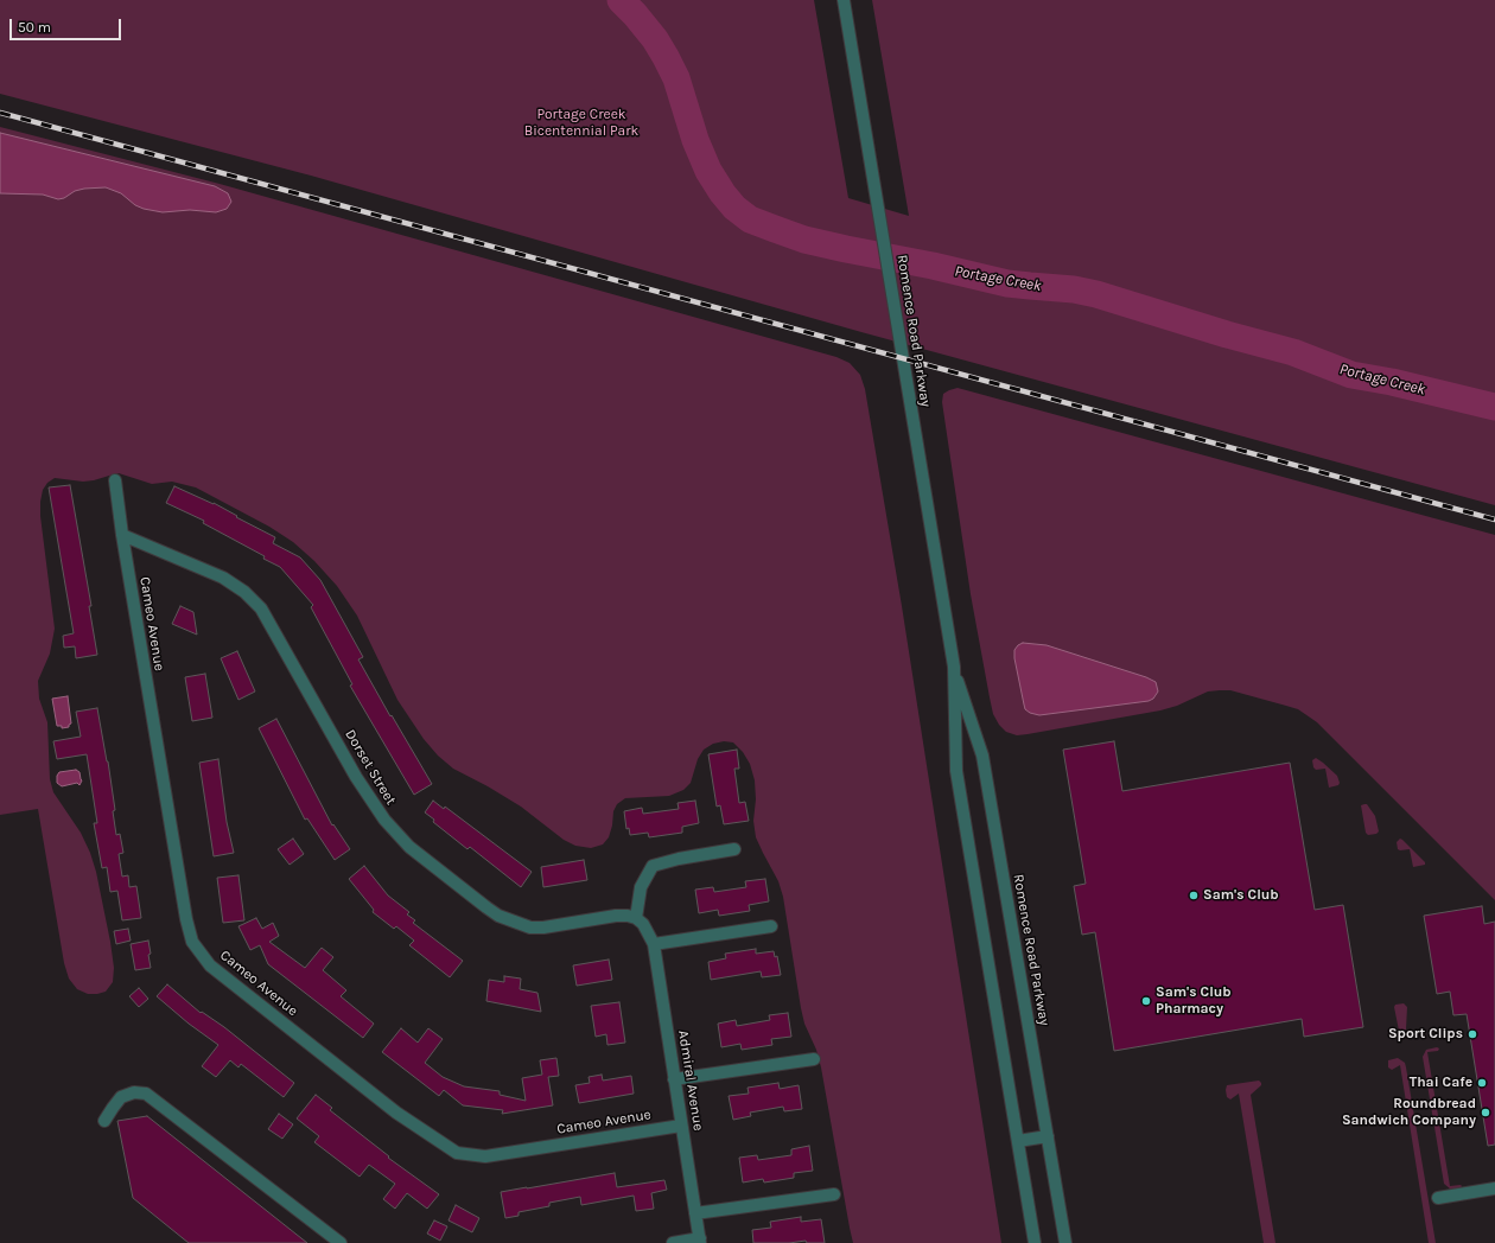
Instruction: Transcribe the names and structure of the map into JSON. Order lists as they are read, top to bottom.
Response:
{
  "streets": {
    "street": [
      "Romence Road Parkway",
      "Cameo Avenue",
      "Dorset Street",
      "Admiral Avenue"
    ]
  },
  "crossings": [
    ["Cameo Avenue", "Dorset Street"],
    ["Cameo Avenue", "Admiral Avenue"],
    ["Dorset Street", "Admiral Avenue"]
  ],
  "water": ["Portage Creek"],
  "parks": ["Portage Creek Bicentennial Park"],
  "places": [
    "Sam's Club",
    "Sam's Club Pharmacy",
    "Sport Clips",
    "Thai Cafe",
    "Roundbread Sandwich Company"
  ],
  "scale_bar": "50 m"
}
